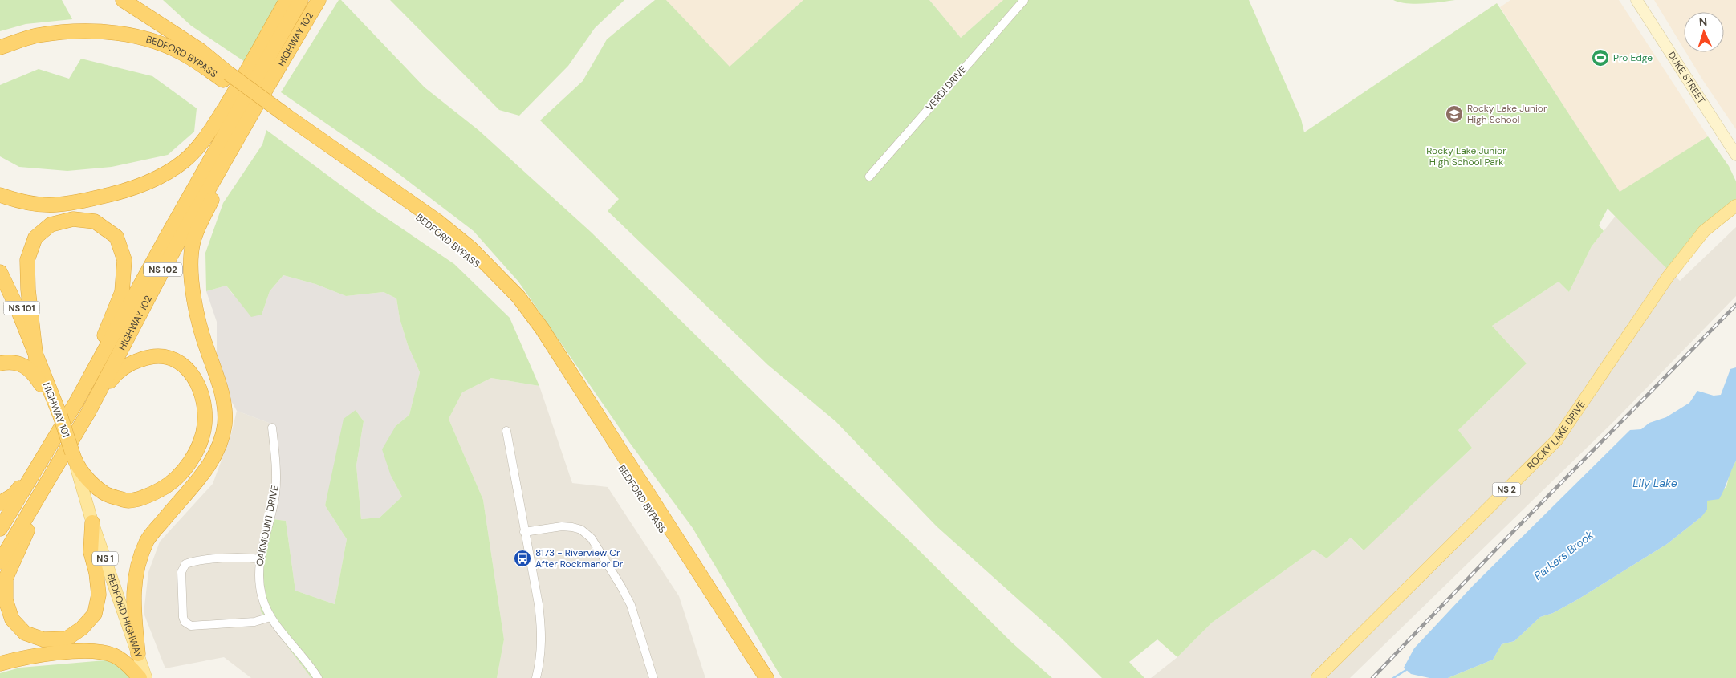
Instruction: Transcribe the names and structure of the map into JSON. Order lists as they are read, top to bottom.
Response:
{
  "streets": {
    "highway": [
      "HIGHWAY 102",
      "BEDFORD BYPASS",
      "NS 102",
      "NS 101",
      "HIGHWAY 101"
    ],
    "main road": [
      "DUKE STREET",
      "ROCKY LAKE DRIVE",
      "NS 2",
      "NS 1",
      "BEDFORD HIGHWAY"
    ],
    "street": ["VERDI DRIVE", "OAKMOUNT DRIVE"]
  },
  "crossings": [
    ["HIGHWAY 102", "HIGHWAY 101"],
    ["HIGHWAY 101", "BEDFORD HIGHWAY"]
  ],
  "water": ["Lily Lake", "Parkers Brook"],
  "parks": ["Rocky Lake Junior High School Park"],
  "places": {
    "sports": ["Pro Edge"],
    "school or university": ["Rocky Lake Junior High School"],
    "bus stop": ["8173 - Riverview Cr After Rockmanor Dr"]
  },
  "north": "top"
}
